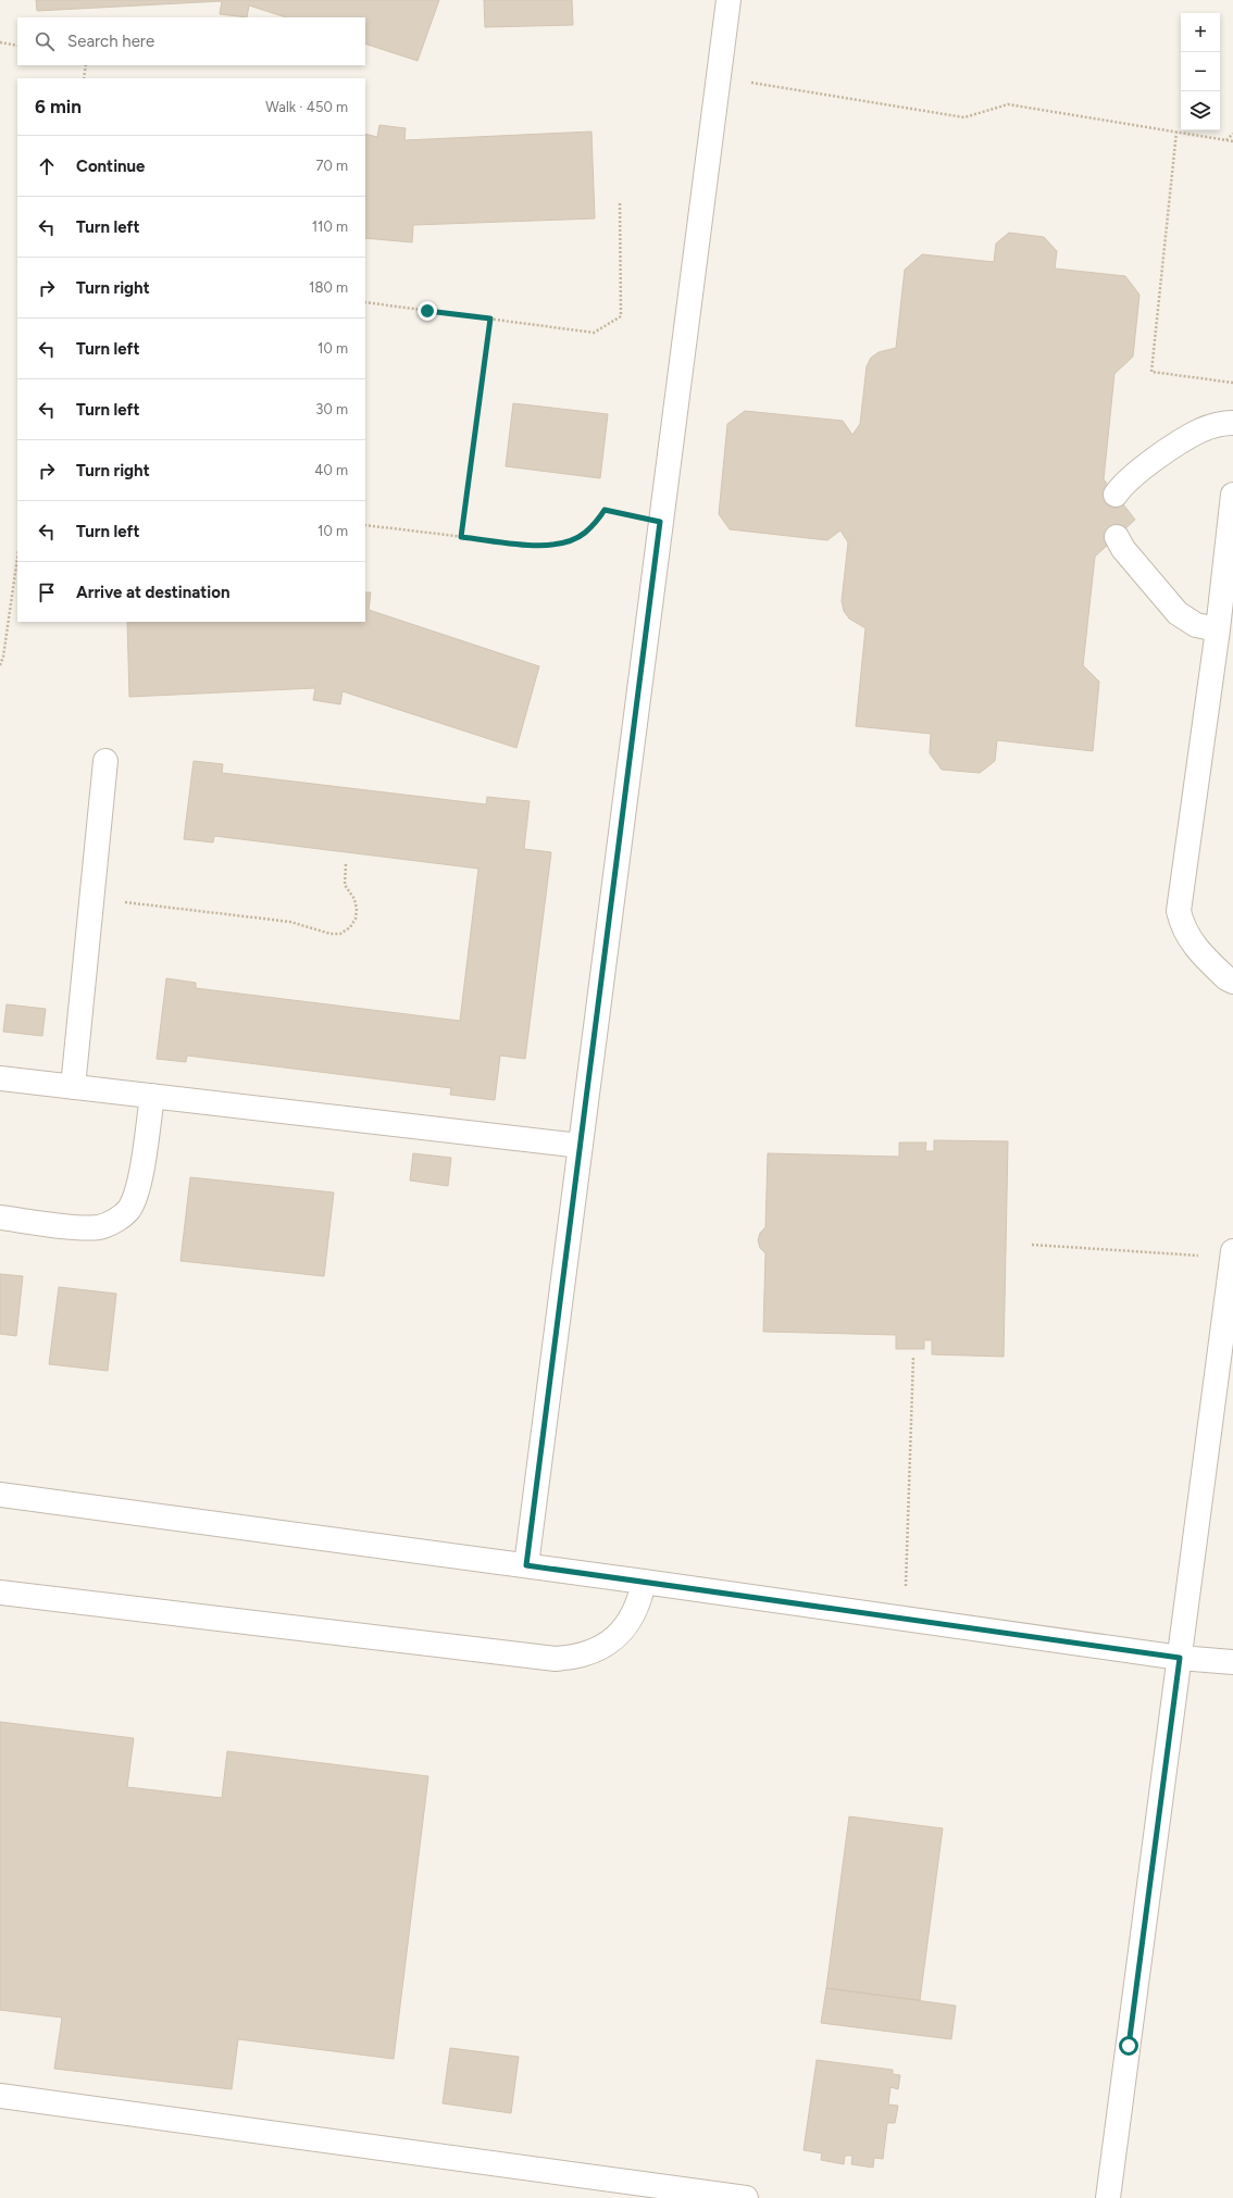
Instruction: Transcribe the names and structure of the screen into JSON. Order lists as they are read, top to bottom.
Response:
{
  "page": {
    "map_buttons": ["+", "−"],
    "search": "Search here",
    "heading": ["6 min", "Walk · 450 m"],
    "list": [
      ["Continue", "70 m"],
      ["Turn left", "110 m"],
      ["Turn right", "180 m"],
      ["Turn left", "10 m"],
      ["Turn left", "30 m"],
      ["Turn right", "40 m"],
      ["Turn left", "10 m"],
      "Arrive at destination"
    ]
  }
}
